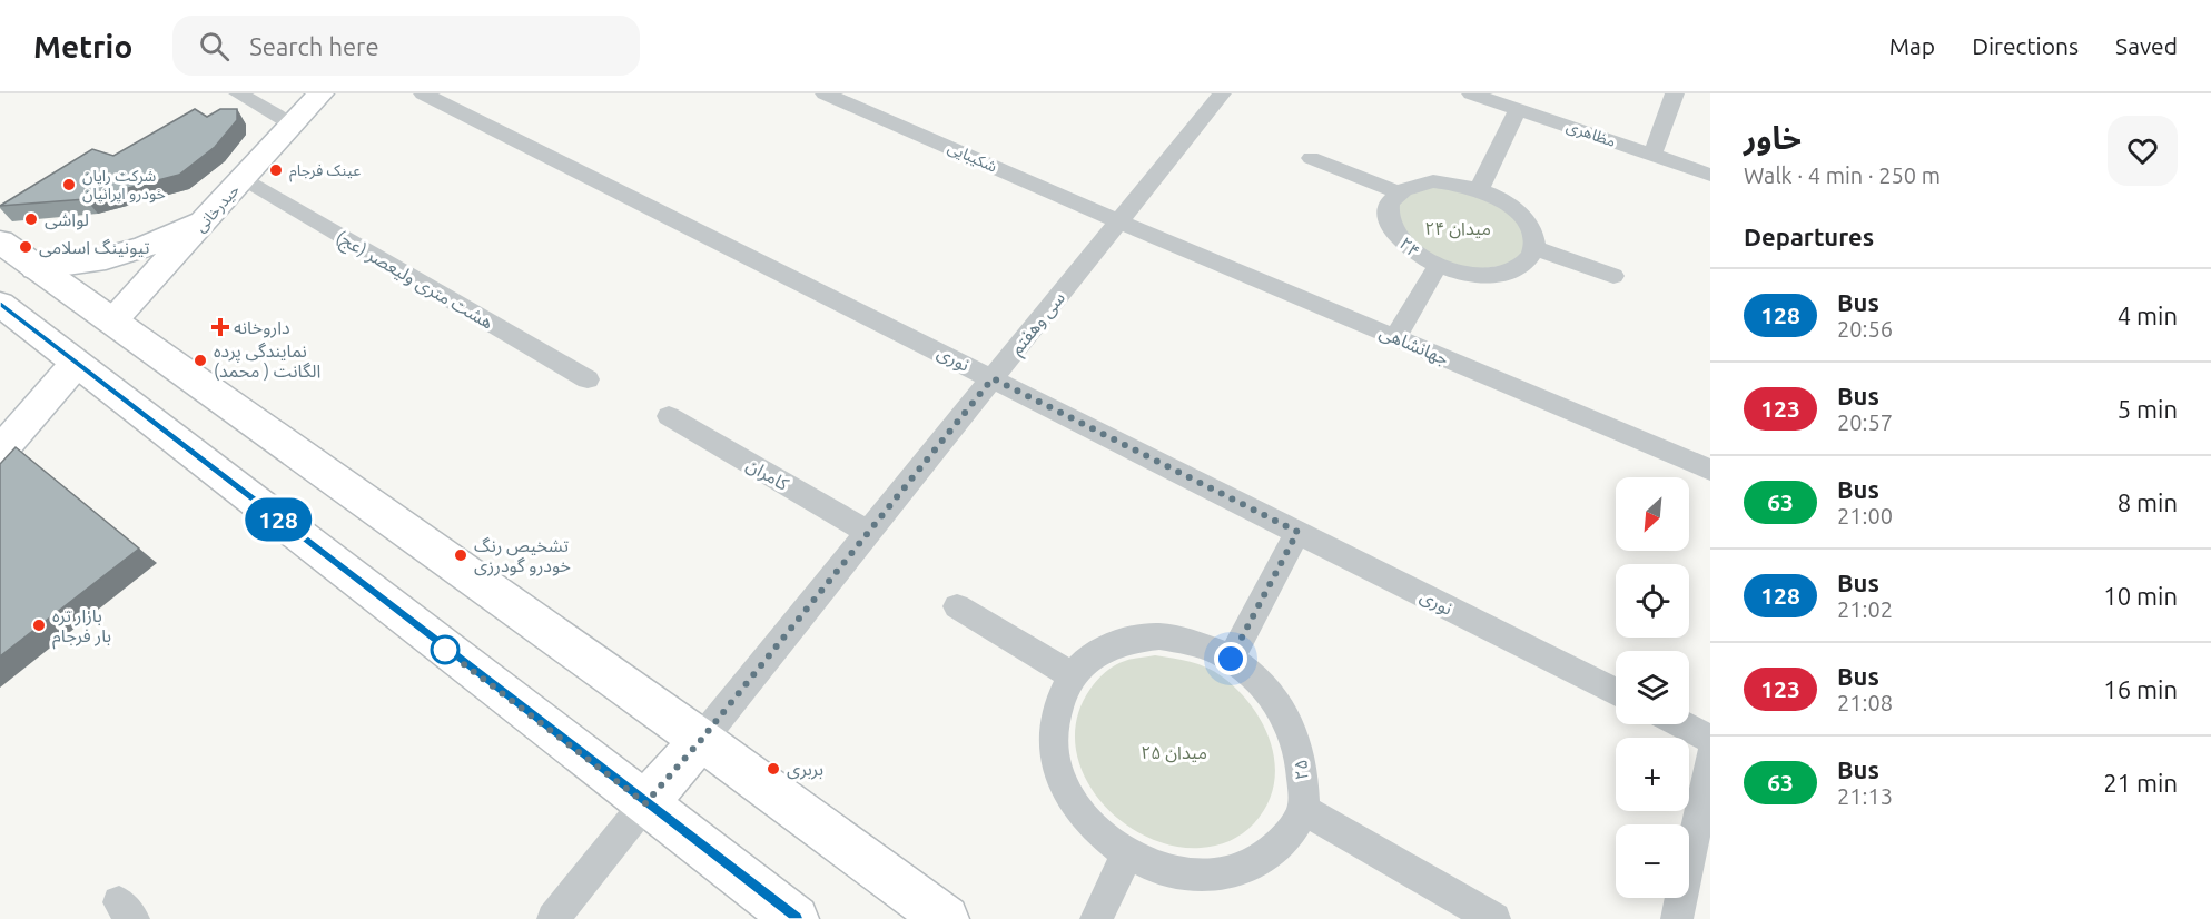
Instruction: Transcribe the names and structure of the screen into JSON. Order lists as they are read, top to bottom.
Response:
{
  "streets": {
    "main road": ["حیدرخانی"],
    "street": [
      "مظاهری",
      "شکیبایی",
      "۲۴",
      "هشت متری ولیعصر (عج)",
      "سی وهفتم",
      "جهانشاهی",
      "نوری",
      "کامران",
      "۲۵"
    ]
  },
  "crossings": [
    ["شکیبایی", "سی وهفتم"],
    ["شکیبایی", "جهانشاهی"],
    ["حیدرخانی", "هشت متری ولیعصر (عج)"],
    ["سی وهفتم", "جهانشاهی"],
    ["سی وهفتم", "نوری"],
    ["سی وهفتم", "کامران"]
  ],
  "parks": ["میدان ۲۴", "میدان ۲۵"],
  "places": {
    "other": [
      "عینک فرجام",
      "شرکت رایان خودرو ایرانیان",
      "لواشی",
      "تیونینگ اسلامی",
      "نمایندگی پرده الگانت ( محمد)",
      "تشخیص رنگ خودرو گودرزی",
      "بازار تره بار فرجام",
      "بربری"
    ],
    "health": ["داروخانه"]
  },
  "lines": ["bus line 128"],
  "north": "bottom left",
  "page": {
    "header": "Metrio",
    "search": "Search here",
    "nav": ["Map", "Directions", "Saved"],
    "on_map": "128",
    "heading": [
      ["خاور", "Walk · 4 min · 250 m"],
      "Departures"
    ],
    "list": [
      {
        "mark": "128",
        "name": "Bus",
        "note": "20:56",
        "value": "4 min"
      },
      {
        "mark": "123",
        "name": "Bus",
        "note": "20:57",
        "value": "5 min"
      },
      {
        "mark": "63",
        "name": "Bus",
        "note": "21:00",
        "value": "8 min"
      },
      {
        "mark": "128",
        "name": "Bus",
        "note": "21:02",
        "value": "10 min"
      },
      {
        "mark": "123",
        "name": "Bus",
        "note": "21:08",
        "value": "16 min"
      },
      {
        "mark": "63",
        "name": "Bus",
        "note": "21:13",
        "value": "21 min"
      }
    ],
    "map_buttons": ["+", "−"]
  }
}
